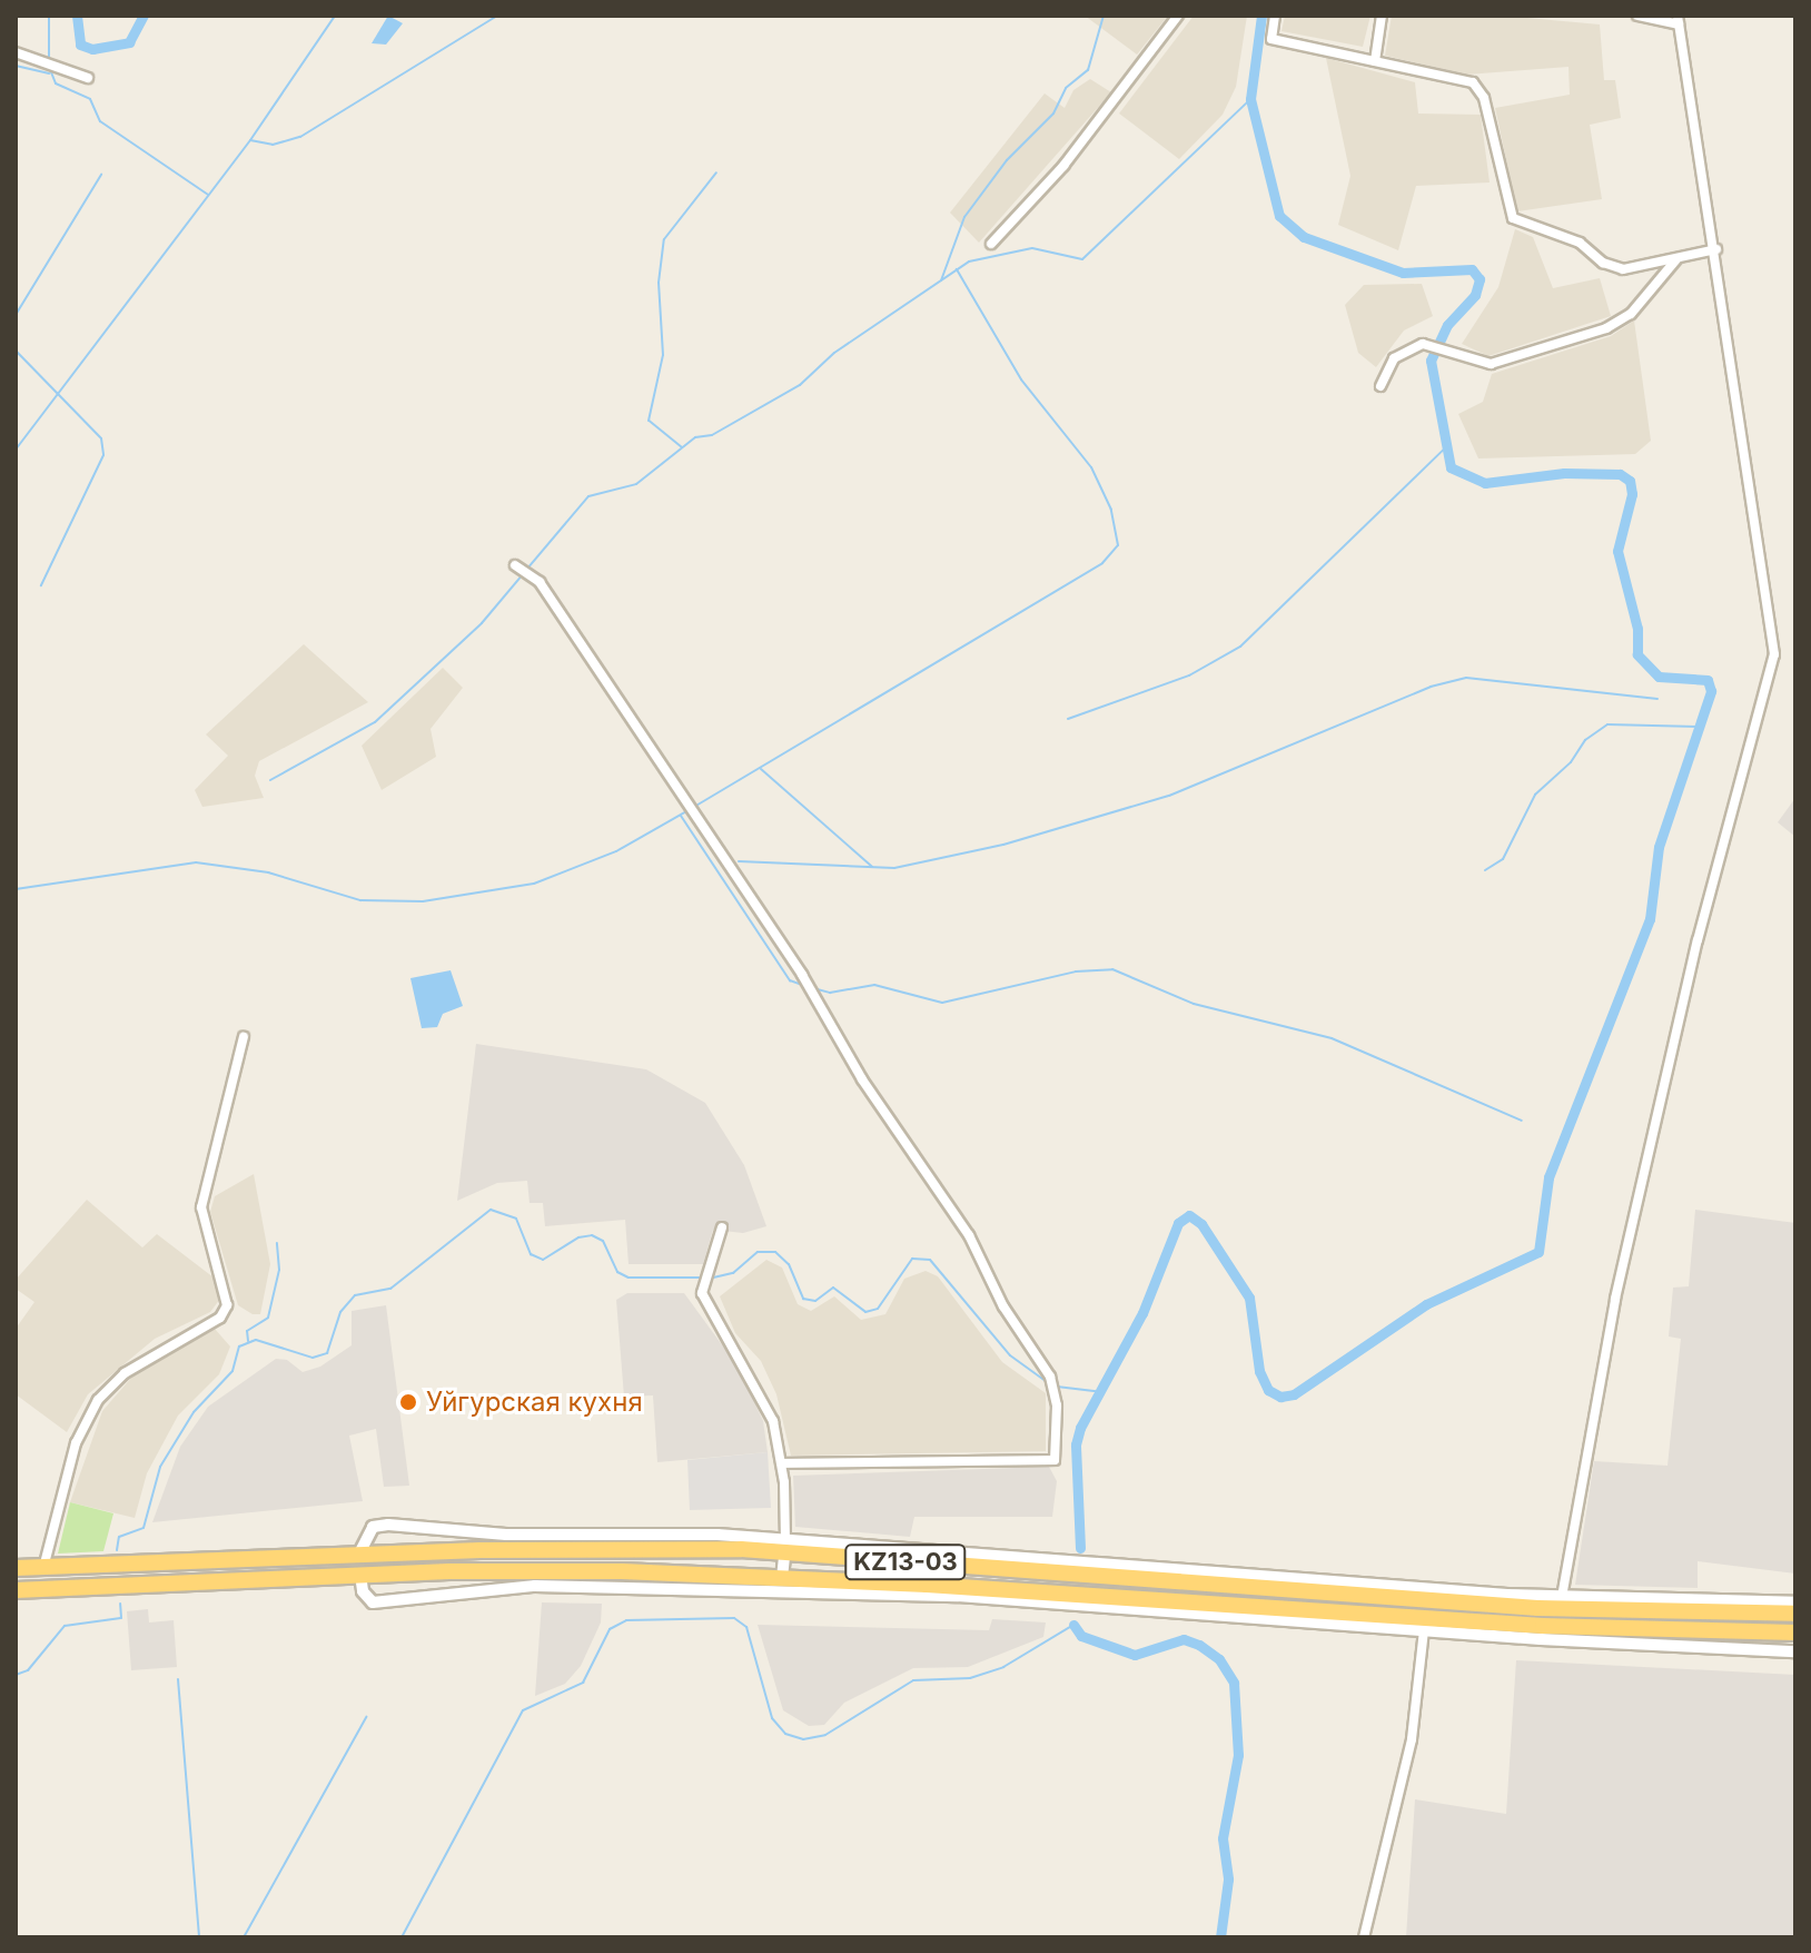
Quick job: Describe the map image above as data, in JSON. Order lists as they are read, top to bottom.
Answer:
{
  "streets": {
    "highway": ["KZ13-03"]
  },
  "places": ["Уйгурская кухня"]
}
